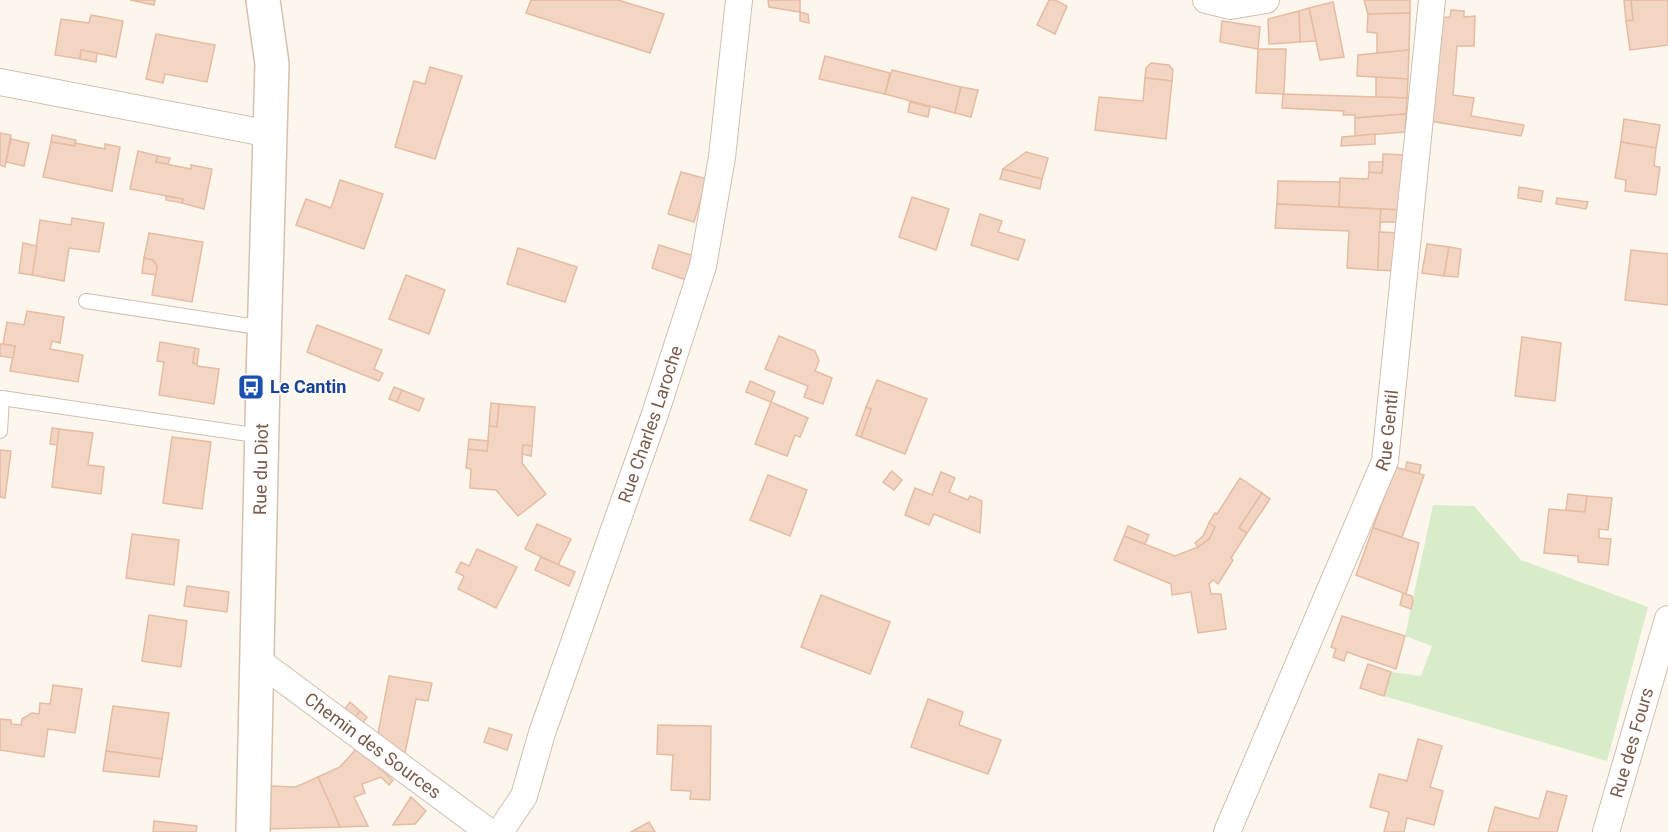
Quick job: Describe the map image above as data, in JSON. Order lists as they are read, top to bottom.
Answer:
{
  "streets": {
    "street": [
      "Rue Charles Laroche",
      "Rue Gentil",
      "Rue du Diot",
      "Rue des Fours",
      "Chemin des Sources"
    ]
  },
  "crossings": [
    ["Rue du Diot", "Chemin des Sources"]
  ],
  "places": {
    "bus stop": ["Le Cantin"]
  }
}
